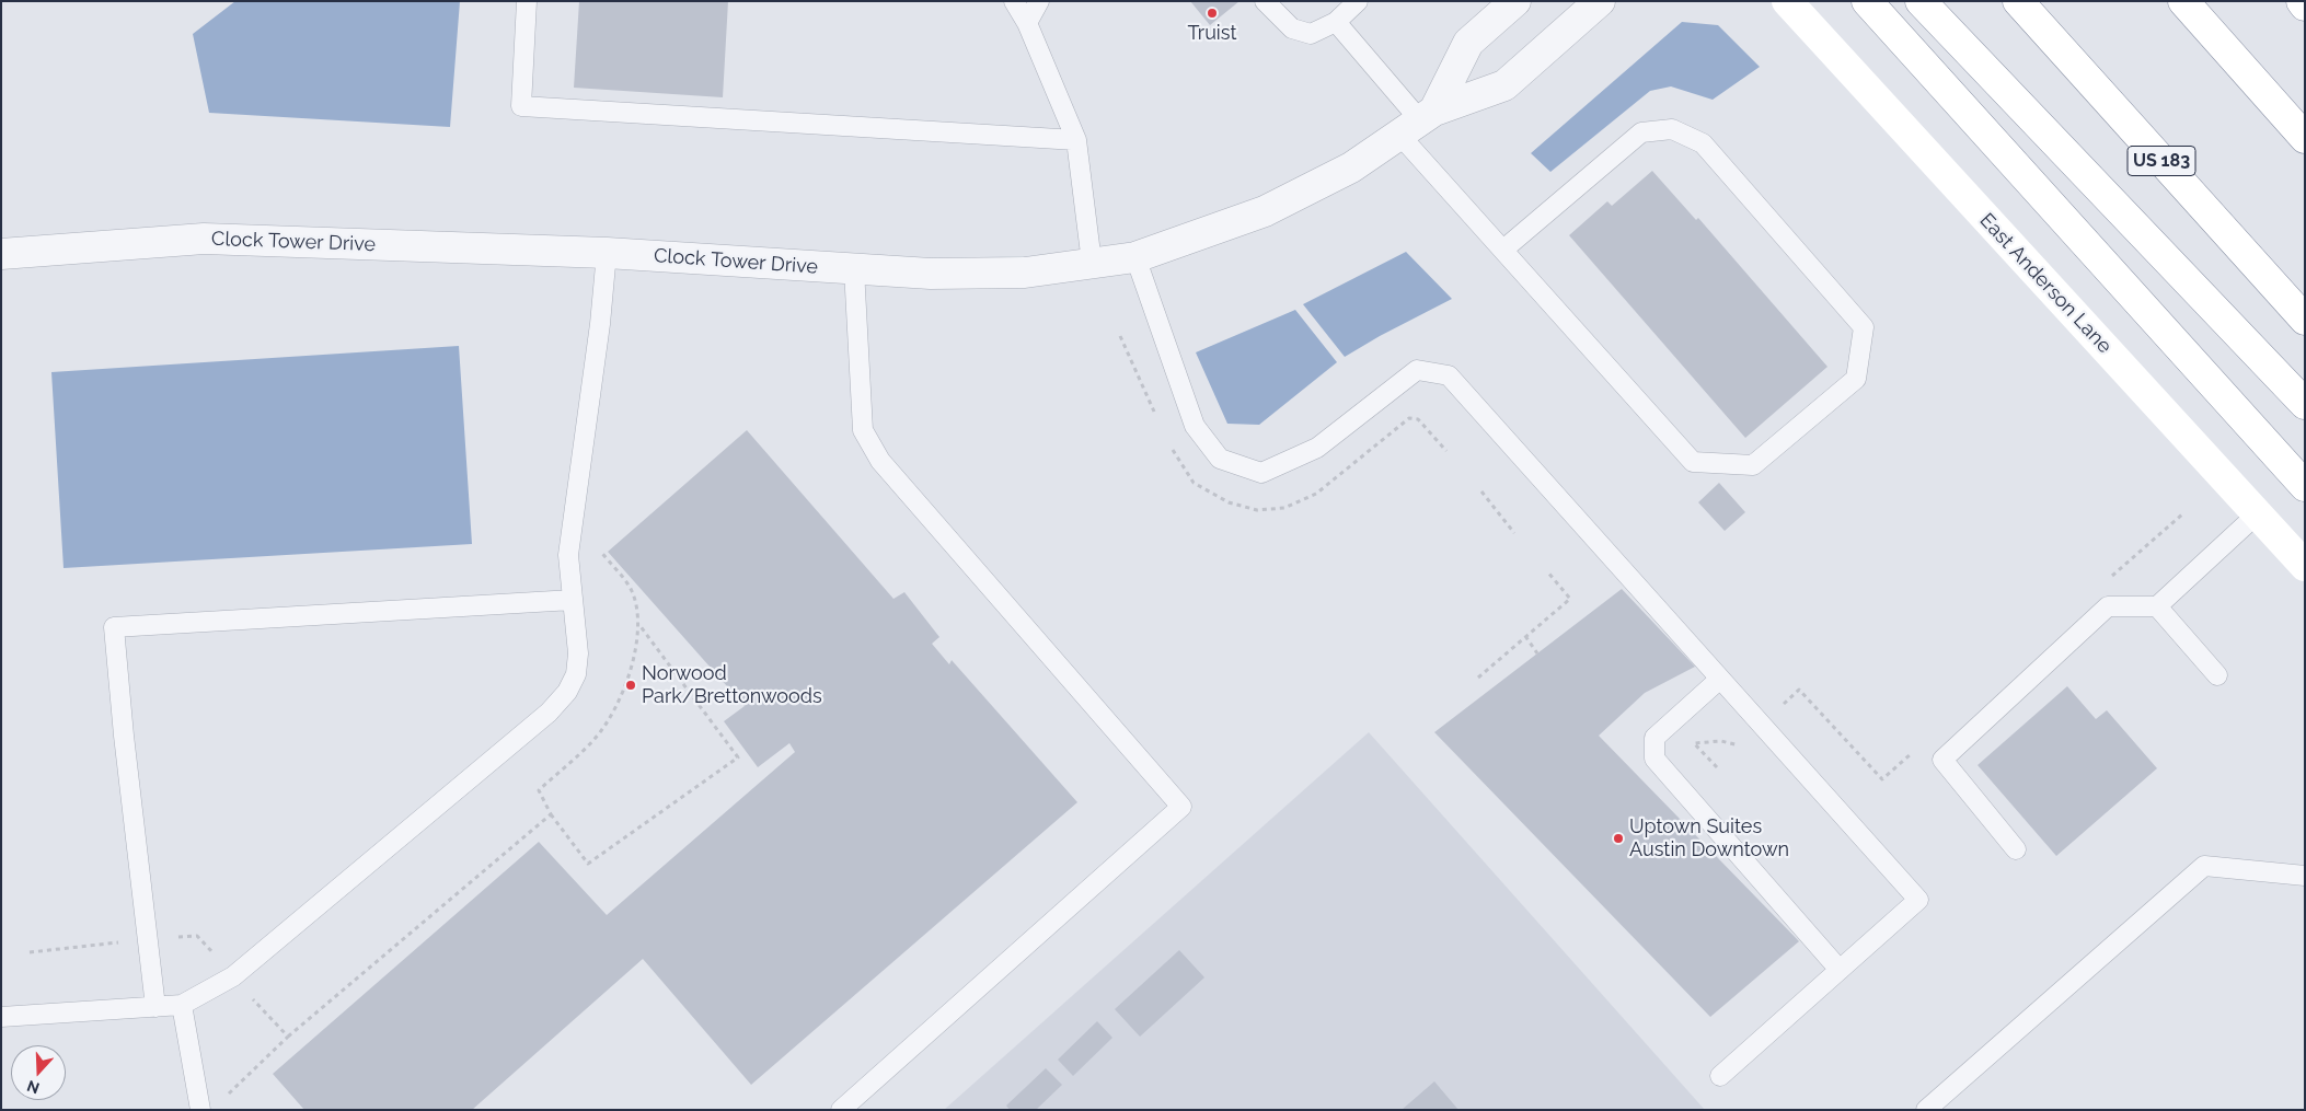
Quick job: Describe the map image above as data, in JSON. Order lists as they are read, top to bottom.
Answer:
{
  "streets": {
    "main road": ["US 183", "East Anderson Lane"],
    "street": ["Clock Tower Drive"]
  },
  "places": ["Truist", "Norwood Park/Brettonwoods", "Uptown Suites Austin Downtown"],
  "north": "bottom"
}
